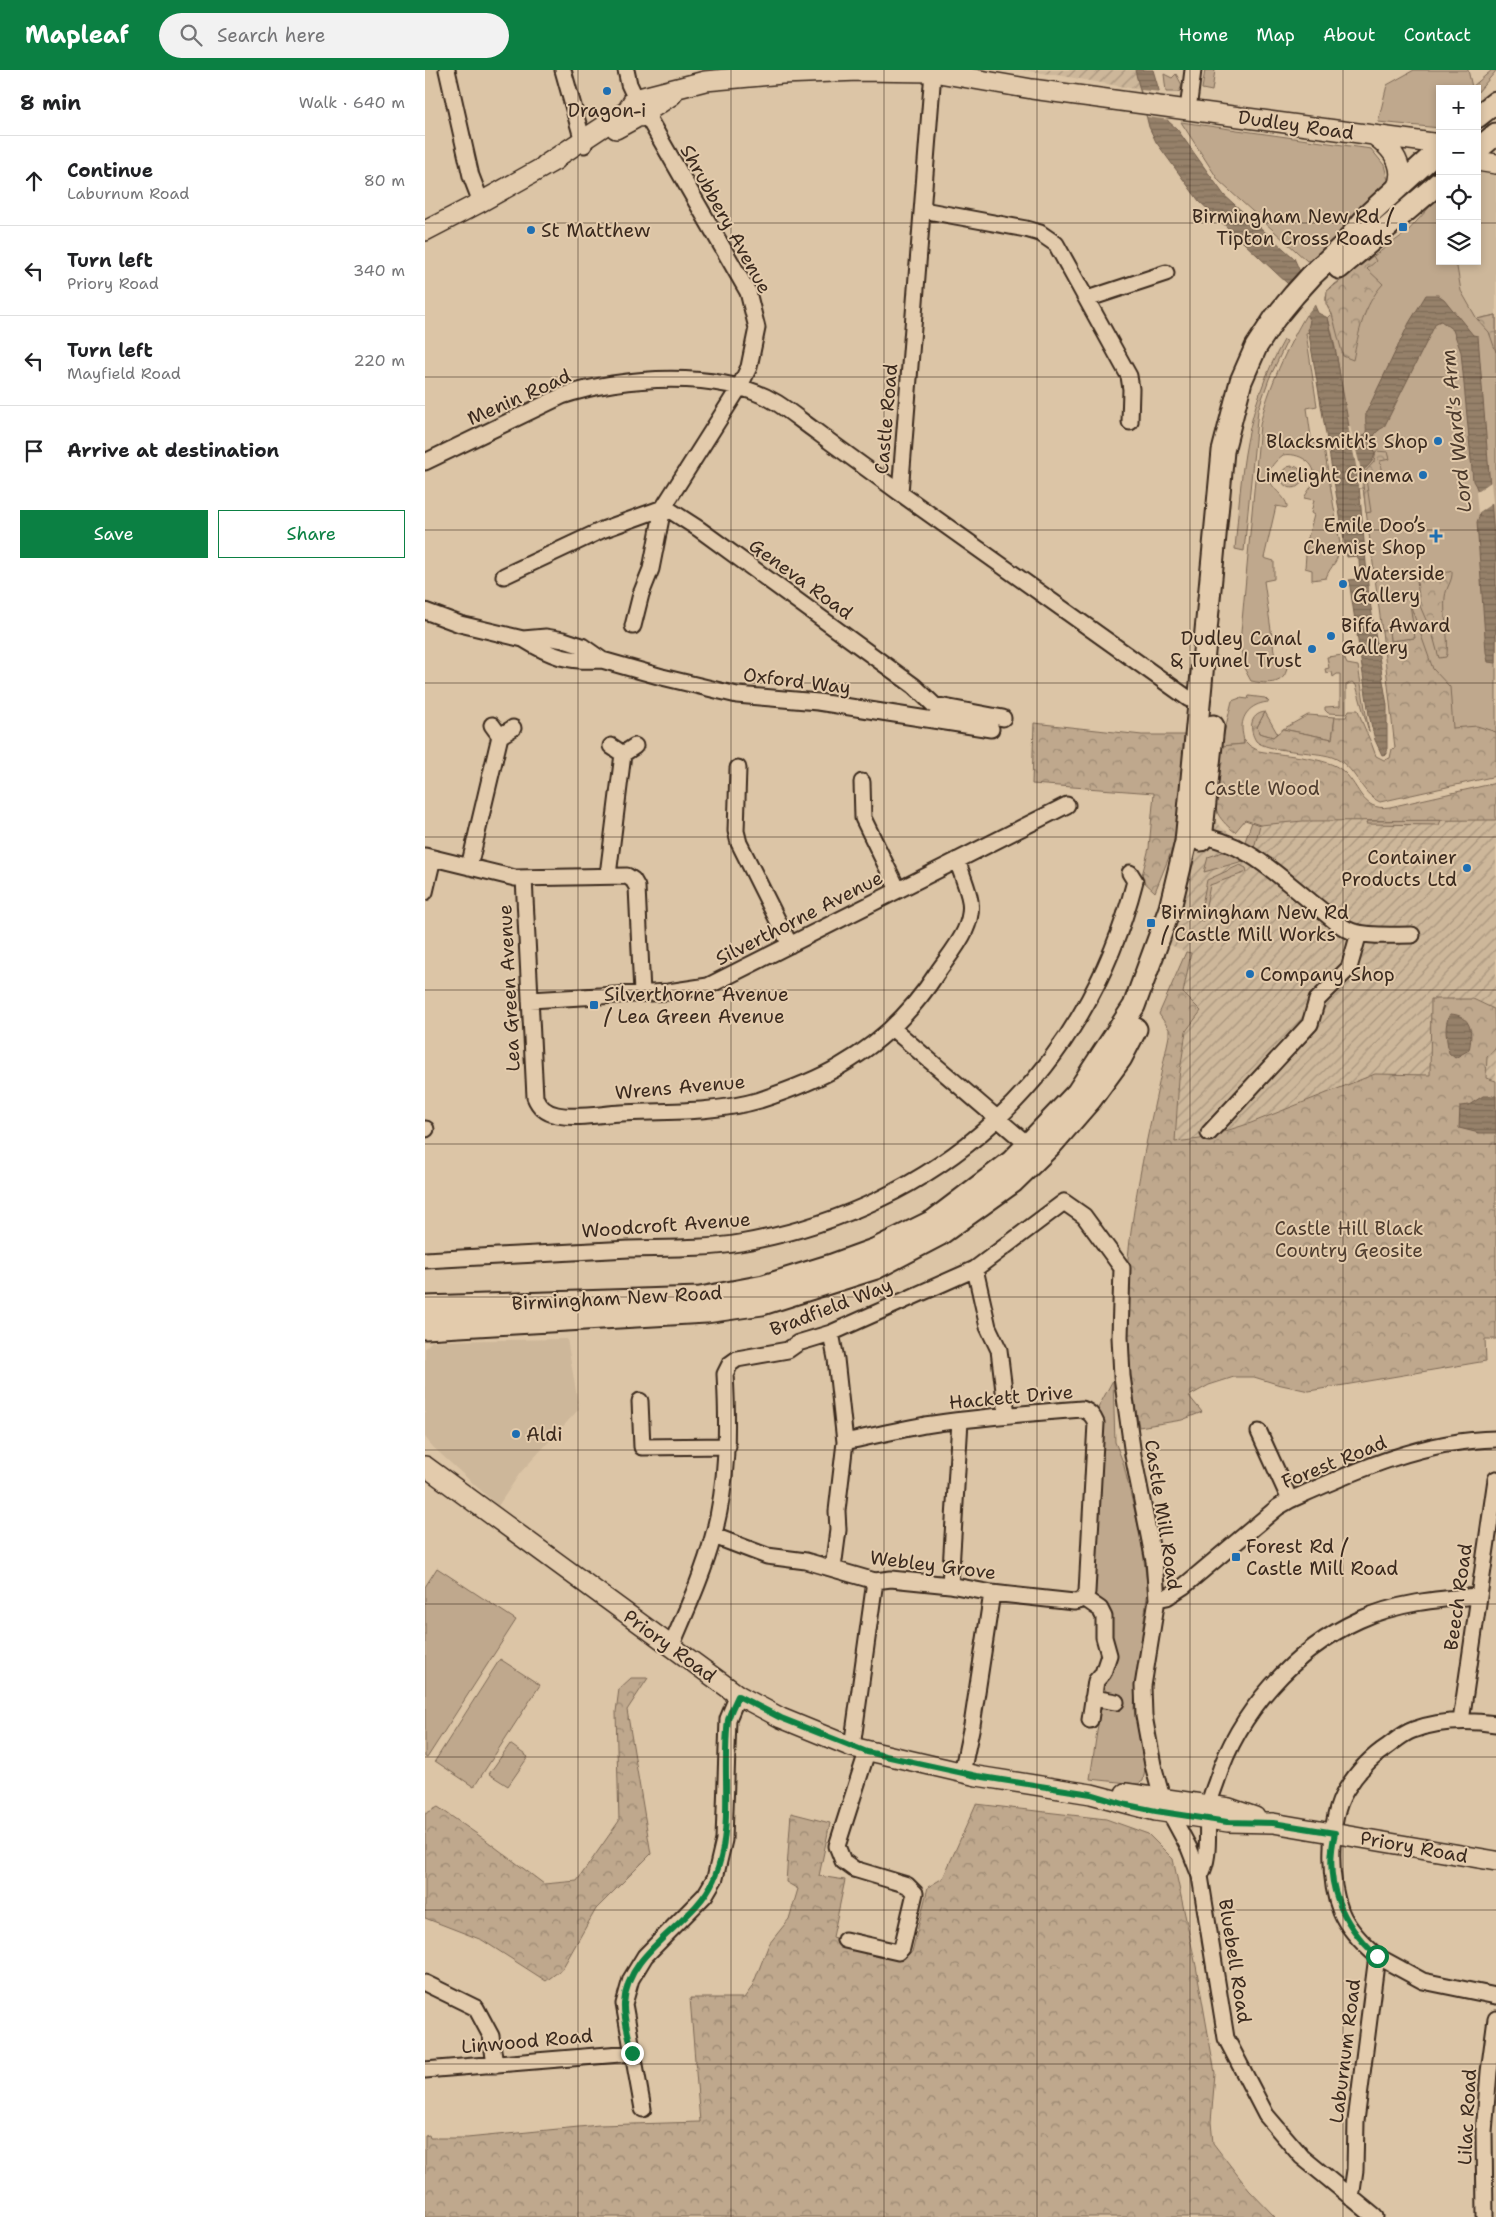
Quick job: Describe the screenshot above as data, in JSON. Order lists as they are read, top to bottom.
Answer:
{
  "streets": {
    "highway": ["Birmingham New Road"],
    "main road": ["Dudley Road", "Priory Road"],
    "street": [
      "Shrubbery Avenue",
      "Menin Road",
      "Castle Road",
      "Geneva Road",
      "Oxford Way",
      "Silverthorne Avenue",
      "Lea Green Avenue",
      "Wrens Avenue",
      "Woodcroft Avenue",
      "Bradfield Way",
      "Hackett Drive",
      "Forest Road",
      "Castle Mill Road",
      "Webley Grove",
      "Beech Road",
      "Bluebell Road",
      "Linwood Road",
      "Laburnum Road",
      "Lilac Road"
    ]
  },
  "crossings": [
    ["Dudley Road", "Castle Road"],
    ["Shrubbery Avenue", "Menin Road"],
    ["Shrubbery Avenue", "Geneva Road"],
    ["Menin Road", "Castle Road"],
    ["Castle Road", "Birmingham New Road"],
    ["Silverthorne Avenue", "Lea Green Avenue"],
    ["Silverthorne Avenue", "Wrens Avenue"],
    ["Lea Green Avenue", "Wrens Avenue"],
    ["Bradfield Way", "Castle Mill Road"],
    ["Bradfield Way", "Webley Grove"],
    ["Bradfield Way", "Priory Road"],
    ["Hackett Drive", "Webley Grove"],
    ["Forest Road", "Castle Mill Road"],
    ["Castle Mill Road", "Priory Road"],
    ["Castle Mill Road", "Bluebell Road"],
    ["Beech Road", "Bluebell Road"],
    ["Beech Road", "Laburnum Road"],
    ["Priory Road", "Bluebell Road"],
    ["Priory Road", "Laburnum Road"],
    ["Bluebell Road", "Laburnum Road"]
  ],
  "water": ["Lord Ward's Arm"],
  "parks": ["Castle Wood", "Castle Hill Black Country Geosite"],
  "places": {
    "other": [
      "Dragon-i",
      "St Matthew",
      "Blacksmith's Shop",
      "Limelight Cinema",
      "Waterside Gallery",
      "Biffa Award Gallery",
      "Dudley Canal & Tunnel Trust",
      "Container Products Ltd",
      "Company Shop",
      "Aldi"
    ],
    "transit": [
      "Birmingham New Rd / Tipton Cross Roads",
      "Birmingham New Rd / Castle Mill Works",
      "Silverthorne Avenue / Lea Green Avenue",
      "Forest Rd / Castle Mill Road"
    ],
    "health": ["Emile Doo’s Chemist Shop"]
  },
  "page": {
    "header": "Mapleaf",
    "search": "Search here",
    "nav": [
      "Home",
      "Map",
      "About",
      "Contact"
    ],
    "heading": ["8 min", "Walk · 640 m"],
    "map_buttons": ["+", "−"],
    "list": [
      ["Continue", "Laburnum Road", "80 m"],
      ["Turn left", "Priory Road", "340 m"],
      ["Turn left", "Mayfield Road", "220 m"],
      "Arrive at destination"
    ],
    "buttons": ["Save", "Share"]
  }
}
